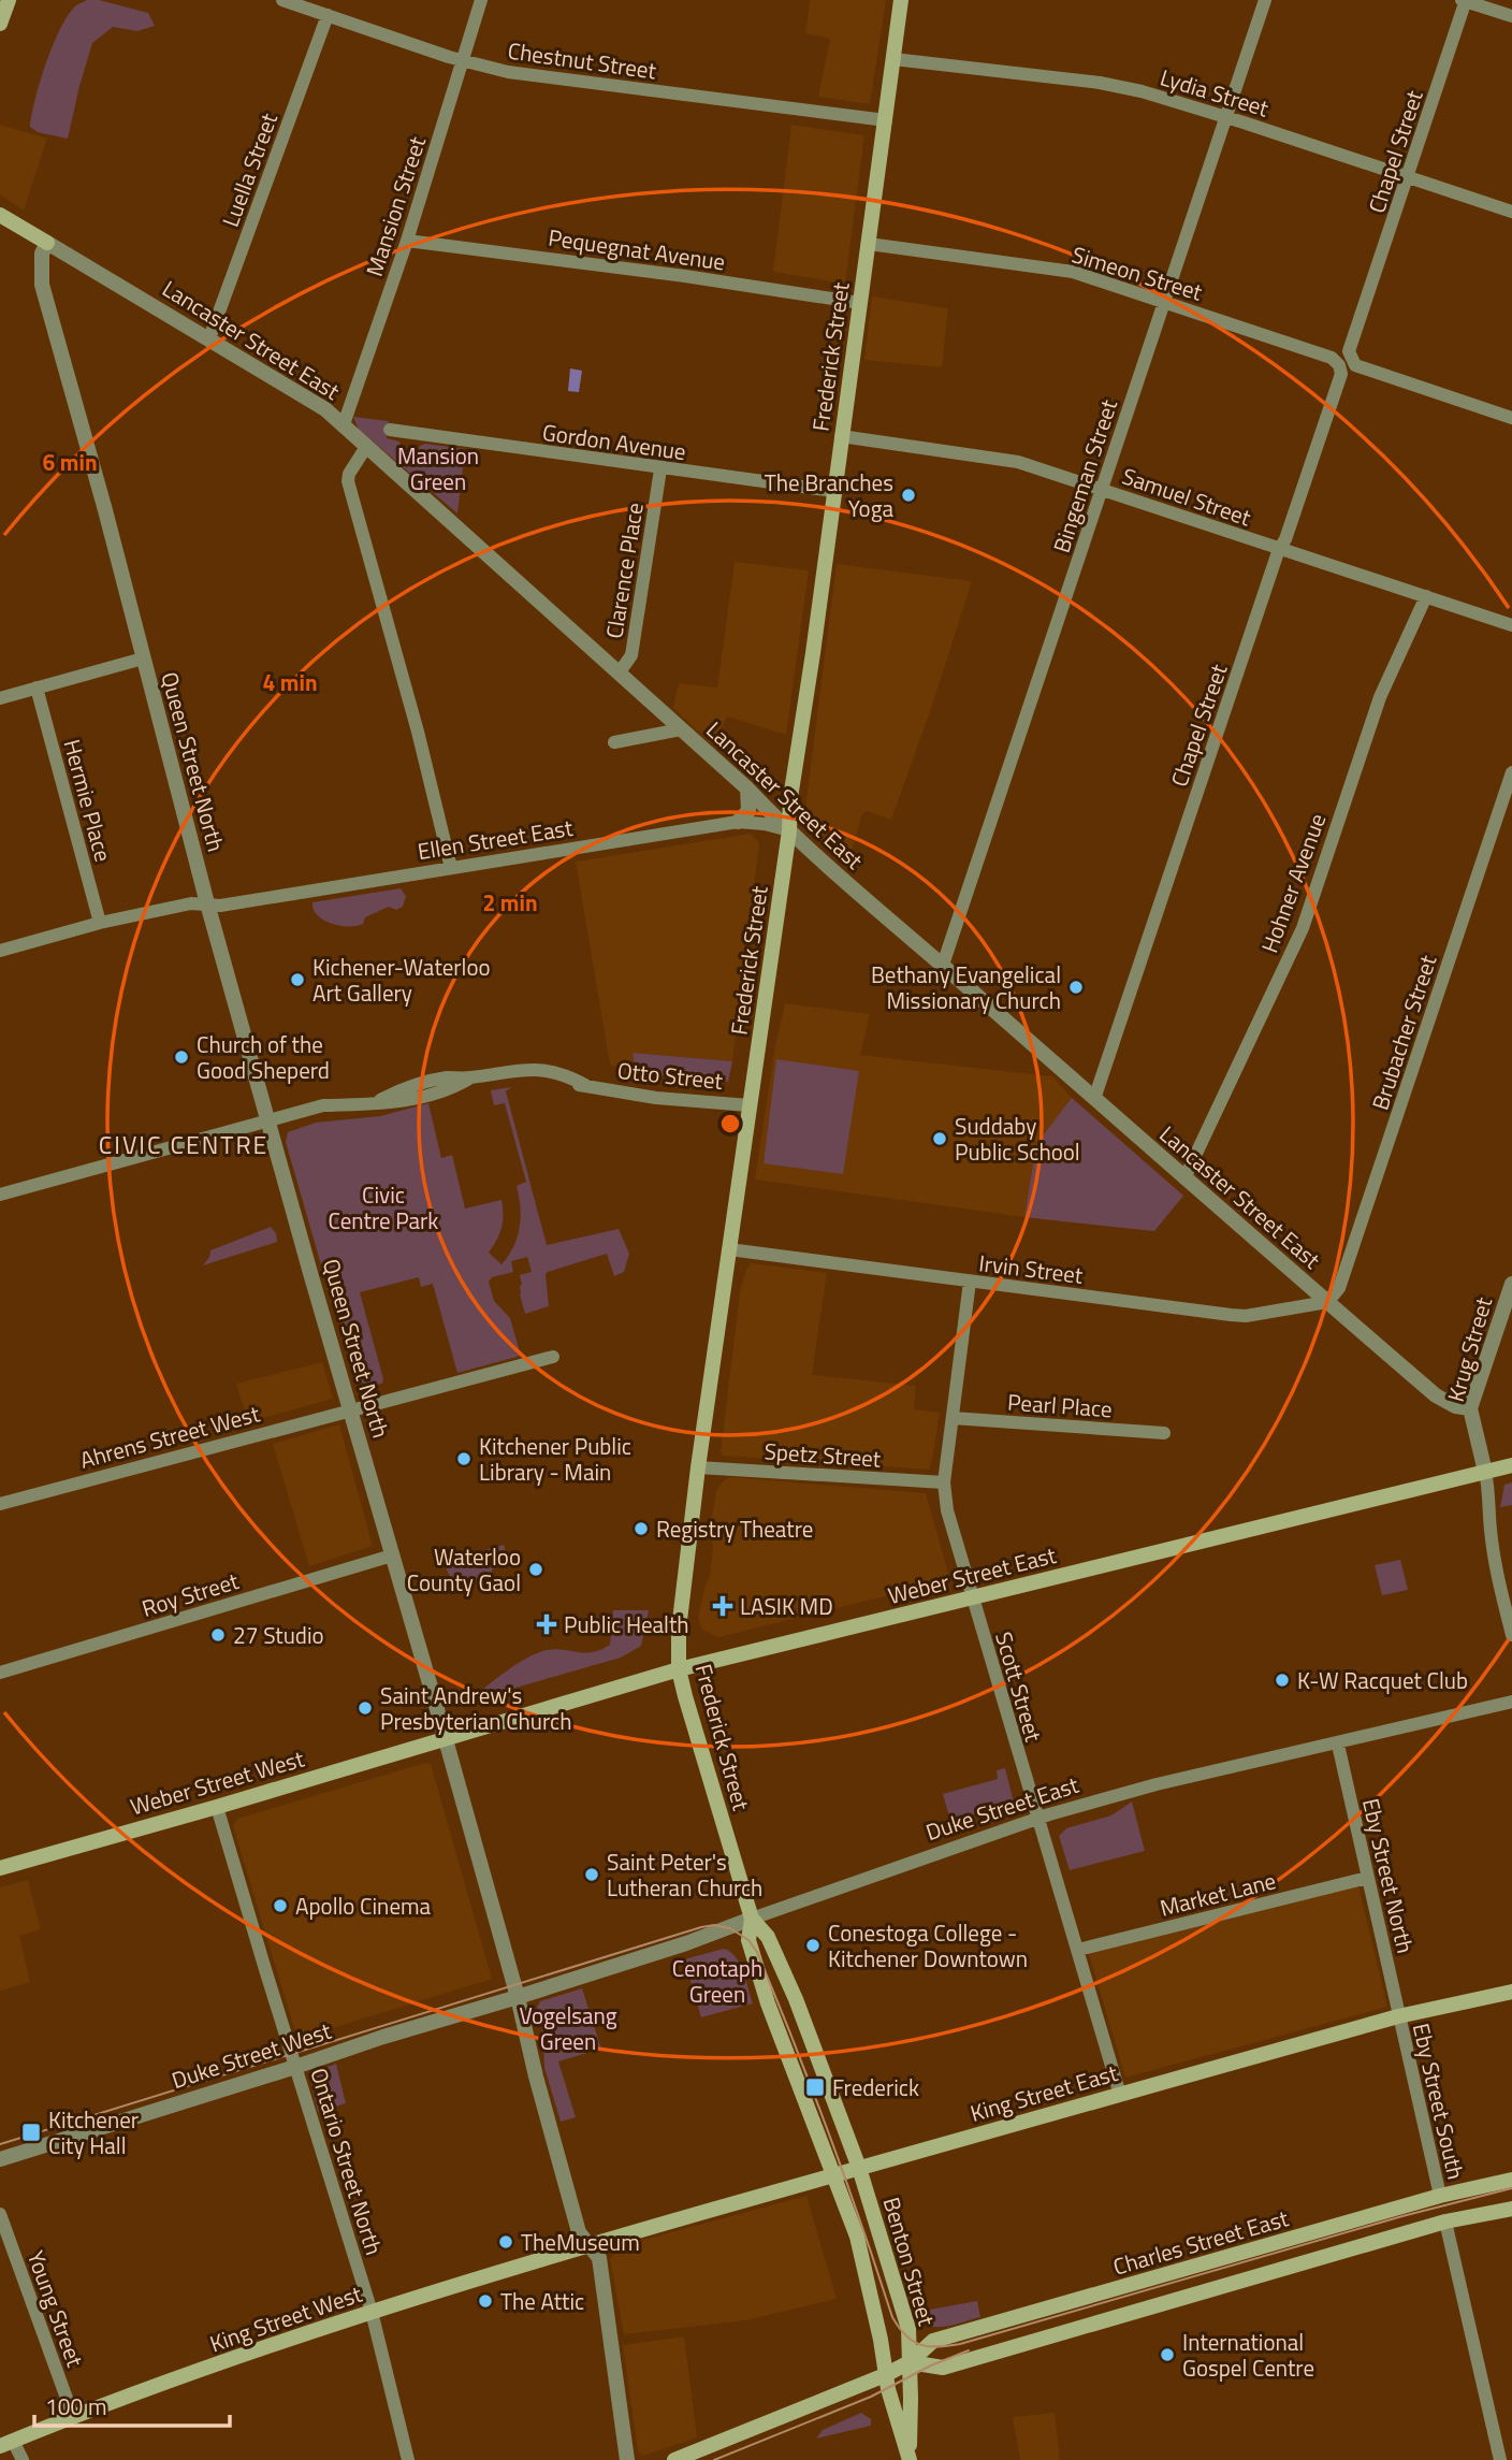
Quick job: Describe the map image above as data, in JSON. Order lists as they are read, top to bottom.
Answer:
{
  "streets": {
    "main road": [
      "Frederick Street",
      "Weber Street East",
      "Weber Street West",
      "King Street East",
      "Charles Street East",
      "Benton Street",
      "King Street West"
    ],
    "street": [
      "Chestnut Street",
      "Lydia Street",
      "Chapel Street",
      "Luella Street",
      "Mansion Street",
      "Pequegnat Avenue",
      "Simeon Street",
      "Lancaster Street East",
      "Gordon Avenue",
      "Bingeman Street",
      "Samuel Street",
      "Clarence Place",
      "Queen Street North",
      "Hermie Place",
      "Ellen Street East",
      "Hohner Avenue",
      "Brubacher Street",
      "Otto Street",
      "Irvin Street",
      "Krug Street",
      "Pearl Place",
      "Ahrens Street West",
      "Spetz Street",
      "Roy Street",
      "Scott Street",
      "Duke Street East",
      "Eby Street North",
      "Market Lane",
      "Duke Street West",
      "Eby Street South",
      "Ontario Street North",
      "Young Street"
    ]
  },
  "crossings": [
    ["Chestnut Street", "Luella Street"],
    ["Chestnut Street", "Mansion Street"],
    ["Chestnut Street", "Frederick Street"],
    ["Lydia Street", "Chapel Street"],
    ["Lydia Street", "Frederick Street"],
    ["Lydia Street", "Bingeman Street"],
    ["Chapel Street", "Simeon Street"],
    ["Chapel Street", "Lancaster Street East"],
    ["Chapel Street", "Samuel Street"],
    ["Luella Street", "Lancaster Street East"],
    ["Mansion Street", "Pequegnat Avenue"],
    ["Mansion Street", "Lancaster Street East"],
    ["Pequegnat Avenue", "Frederick Street"],
    ["Simeon Street", "Frederick Street"],
    ["Simeon Street", "Bingeman Street"],
    ["Lancaster Street East", "Frederick Street"],
    ["Lancaster Street East", "Bingeman Street"],
    ["Lancaster Street East", "Clarence Place"],
    ["Lancaster Street East", "Queen Street North"],
    ["Lancaster Street East", "Ellen Street East"],
    ["Lancaster Street East", "Hohner Avenue"],
    ["Lancaster Street East", "Brubacher Street"],
    ["Lancaster Street East", "Irvin Street"],
    ["Lancaster Street East", "Krug Street"],
    ["Frederick Street", "Gordon Avenue"],
    ["Frederick Street", "Samuel Street"],
    ["Frederick Street", "Ellen Street East"],
    ["Frederick Street", "Otto Street"],
    ["Frederick Street", "Irvin Street"],
    ["Frederick Street", "Spetz Street"],
    ["Frederick Street", "Weber Street East"],
    ["Frederick Street", "Duke Street East"],
    ["Frederick Street", "King Street East"],
    ["Frederick Street", "Benton Street"],
    ["Gordon Avenue", "Clarence Place"],
    ["Bingeman Street", "Samuel Street"],
    ["Samuel Street", "Hohner Avenue"],
    ["Queen Street North", "Ellen Street East"],
    ["Queen Street North", "Otto Street"],
    ["Queen Street North", "Ahrens Street West"],
    ["Queen Street North", "Weber Street East"],
    ["Queen Street North", "Roy Street"],
    ["Queen Street North", "Weber Street West"],
    ["Queen Street North", "Duke Street East"],
    ["Queen Street North", "Duke Street West"],
    ["Queen Street North", "King Street East"],
    ["Queen Street North", "King Street West"],
    ["Hermie Place", "Ellen Street East"],
    ["Brubacher Street", "Irvin Street"],
    ["Irvin Street", "Scott Street"],
    ["Krug Street", "Weber Street East"],
    ["Pearl Place", "Scott Street"],
    ["Spetz Street", "Scott Street"],
    ["Weber Street East", "Scott Street"],
    ["Weber Street East", "Weber Street West"],
    ["Scott Street", "Duke Street East"],
    ["Scott Street", "Market Lane"],
    ["Scott Street", "King Street East"],
    ["Weber Street West", "Ontario Street North"],
    ["Duke Street East", "Eby Street North"],
    ["Duke Street East", "Duke Street West"],
    ["Eby Street North", "Market Lane"],
    ["Eby Street North", "King Street East"],
    ["Eby Street North", "Eby Street South"],
    ["Duke Street West", "Ontario Street North"],
    ["King Street East", "Eby Street South"],
    ["King Street East", "Benton Street"],
    ["King Street East", "King Street West"],
    ["Eby Street South", "Charles Street East"],
    ["Ontario Street North", "King Street West"],
    ["Charles Street East", "Benton Street"],
    ["Young Street", "King Street West"]
  ],
  "districts": ["CIVIC CENTRE"],
  "parks": [
    "Mansion Green",
    "Civic Centre Park",
    "Cenotaph Green",
    "Vogelsang Green"
  ],
  "places": {
    "other": [
      "The Branches Yoga",
      "Kichener-Waterloo Art Gallery",
      "Bethany Evangelical Missionary Church",
      "Church of the Good Sheperd",
      "Suddaby Public School",
      "Kitchener Public Library - Main",
      "Registry Theatre",
      "Waterloo County Gaol",
      "27 Studio",
      "K-W Racquet Club",
      "Saint Andrew's Presbyterian Church",
      "Saint Peter's Lutheran Church",
      "Apollo Cinema",
      "Conestoga College - Kitchener Downtown",
      "TheMuseum",
      "The Attic",
      "International Gospel Centre"
    ],
    "health": ["LASIK MD", "Public Health"],
    "transit": ["Frederick", "Kitchener City Hall"]
  },
  "scale_bar": "100 m",
  "rings": ["6 min", "4 min", "2 min"]
}
